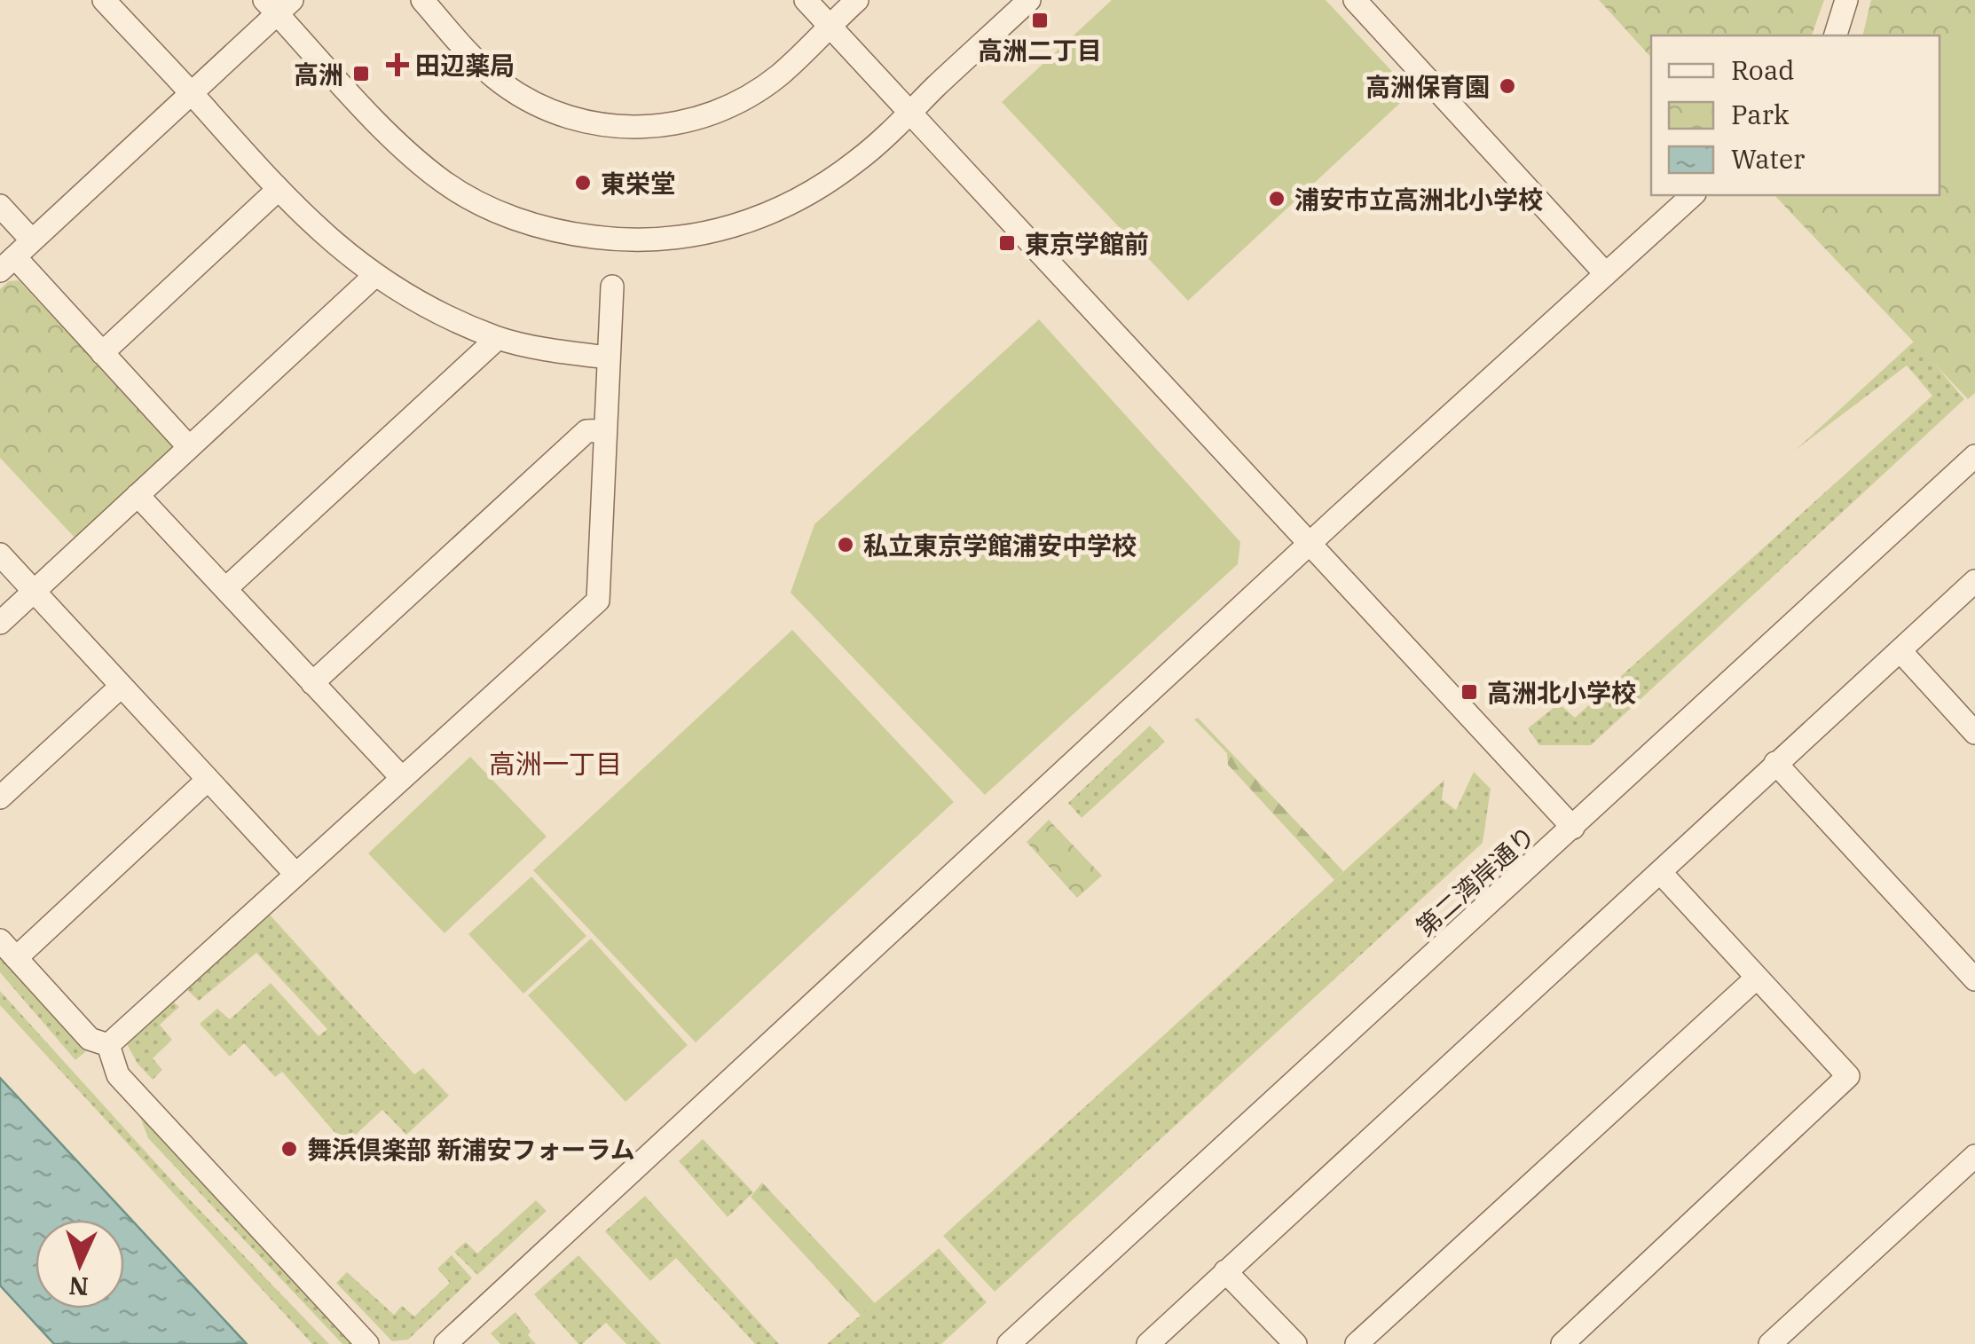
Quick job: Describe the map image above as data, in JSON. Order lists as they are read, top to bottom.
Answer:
{
  "streets": {
    "street": ["第二湾岸通り"]
  },
  "districts": ["高洲一丁目"],
  "places": {
    "transit": [
      "高洲二丁目",
      "高洲",
      "東京学館前",
      "高洲北小学校"
    ],
    "health": ["田辺薬局"],
    "other": [
      "高洲保育園",
      "東栄堂",
      "浦安市立高洲北小学校",
      "私立東京学館浦安中学校",
      "舞浜倶楽部 新浦安フォーラム"
    ]
  },
  "legend": ["Road", "Park", "Water"],
  "north": "bottom"
}
